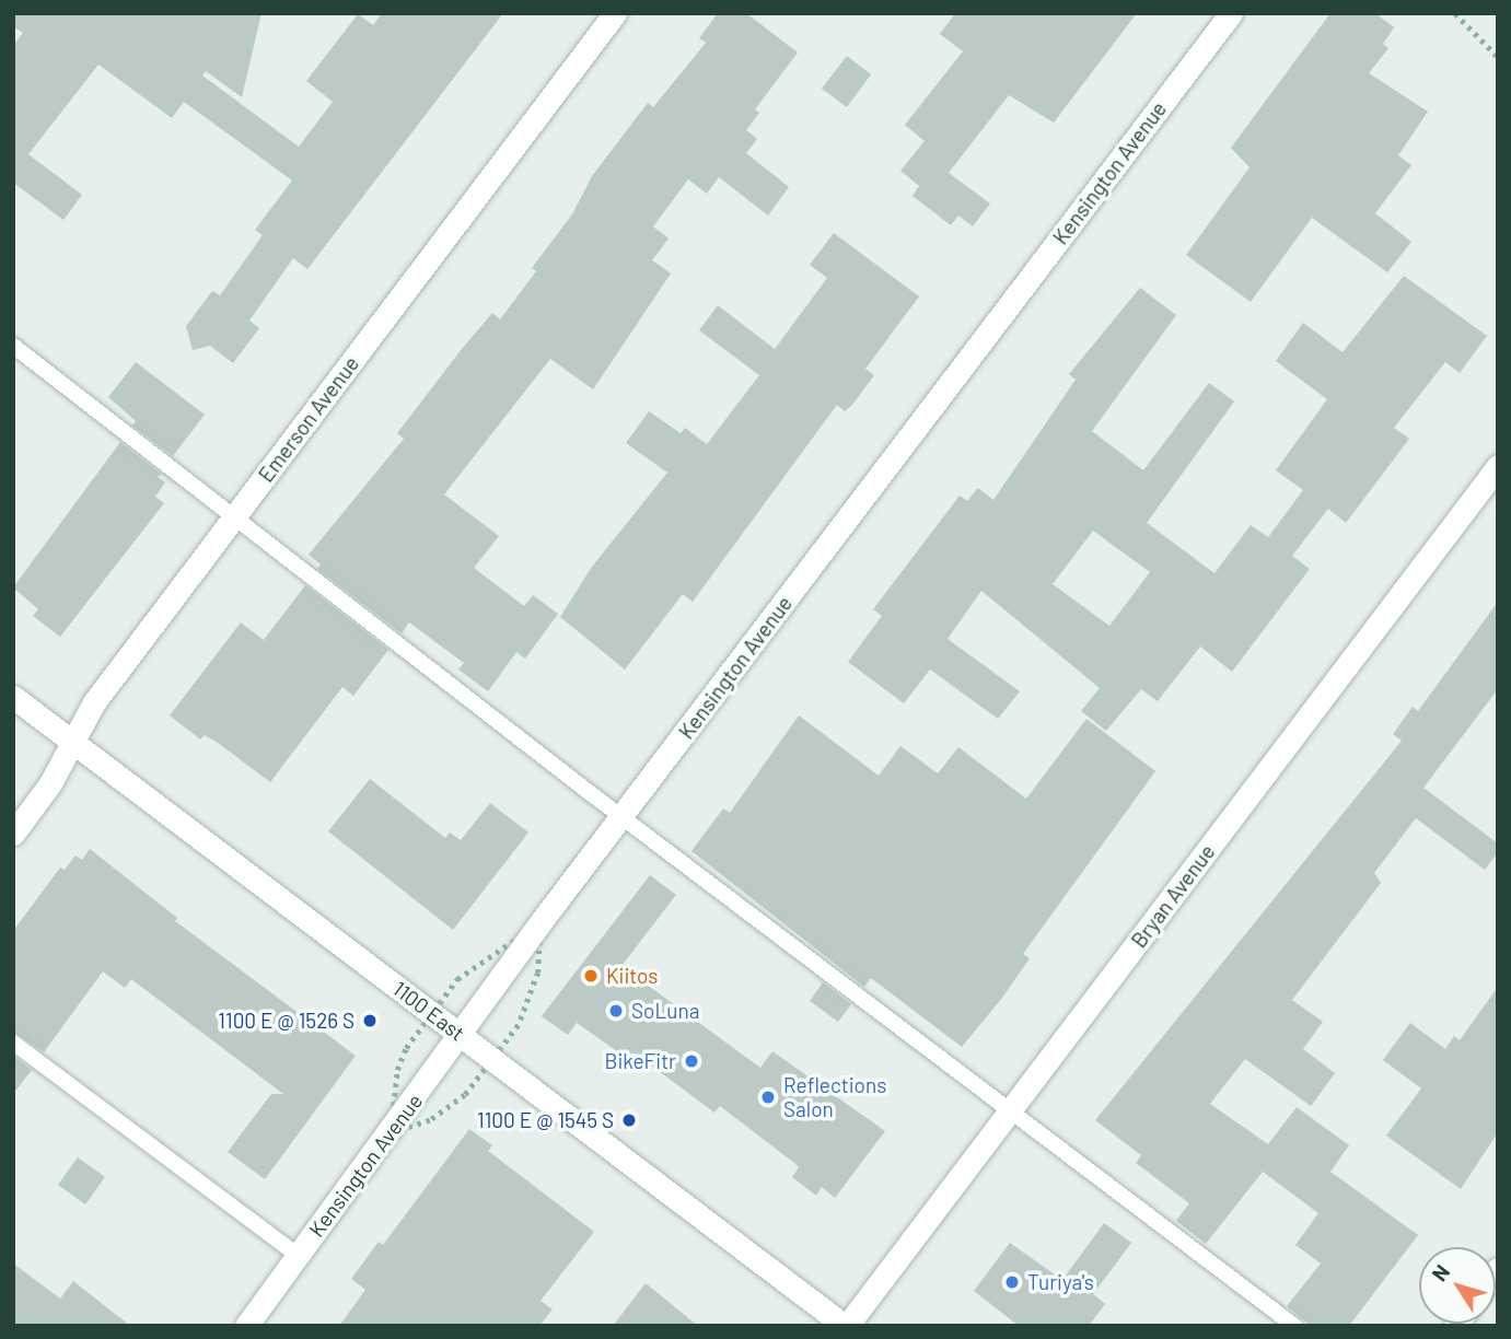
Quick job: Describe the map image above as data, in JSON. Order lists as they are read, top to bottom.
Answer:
{
  "streets": {
    "street": [
      "Kensington Avenue",
      "Emerson Avenue",
      "Bryan Avenue",
      "1100 East"
    ]
  },
  "crossings": [
    ["Kensington Avenue", "1100 East"],
    ["Emerson Avenue", "1100 East"],
    ["Bryan Avenue", "1100 East"]
  ],
  "places": [
    "Kiitos",
    "SoLuna",
    "1100 E @ 1526 S",
    "BikeFitr",
    "Reflections Salon",
    "1100 E @ 1545 S",
    "Turiya's"
  ],
  "north": "top left"
}
